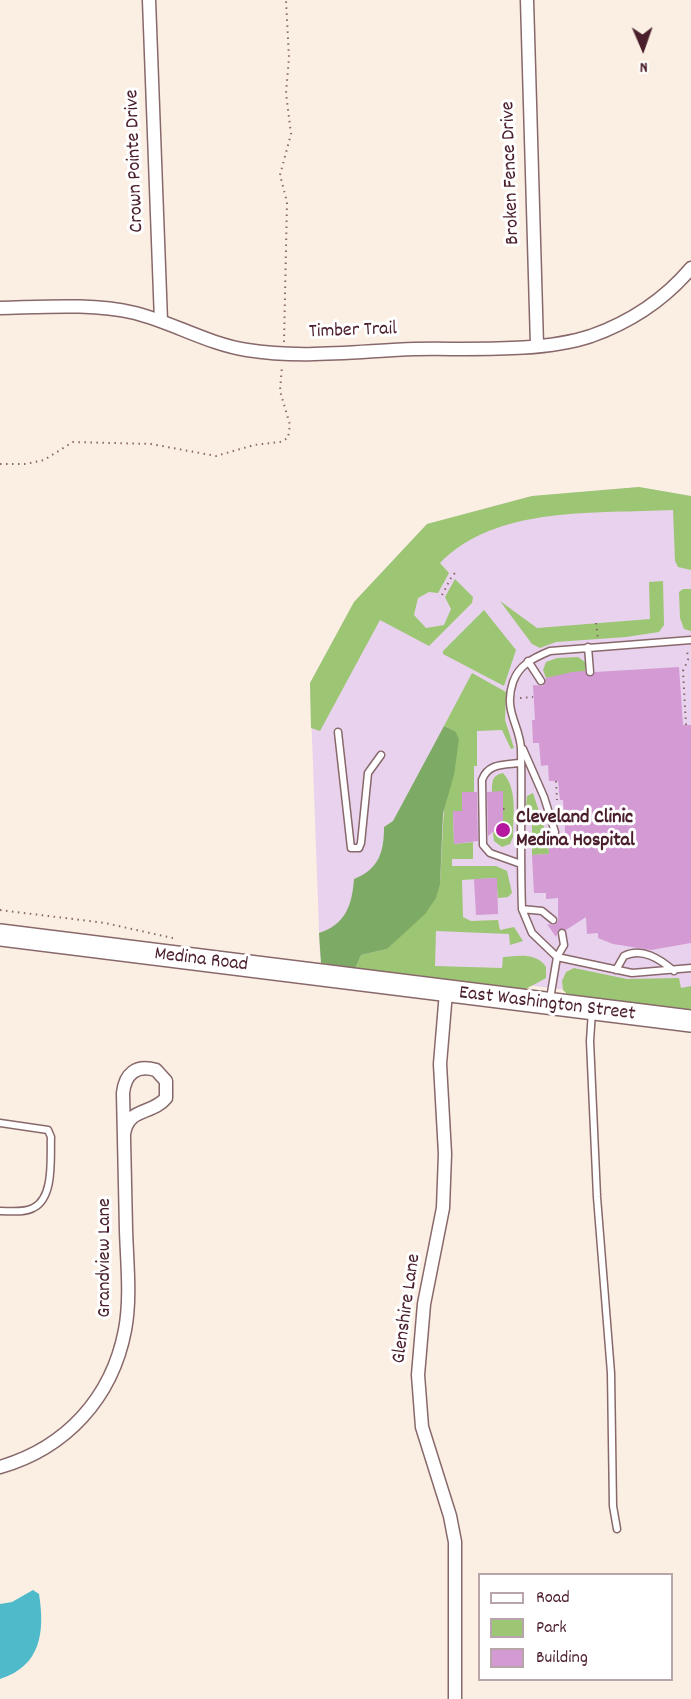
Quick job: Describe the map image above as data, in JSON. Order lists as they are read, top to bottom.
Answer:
{
  "streets": {
    "highway": ["Medina Road", "East Washington Street"],
    "street": [
      "Crown Pointe Drive",
      "Broken Fence Drive",
      "Timber Trail",
      "Grandview Lane",
      "Glenshire Lane"
    ]
  },
  "crossings": [
    ["Crown Pointe Drive", "Timber Trail"],
    ["Broken Fence Drive", "Timber Trail"],
    ["Medina Road", "East Washington Street"],
    ["East Washington Street", "Glenshire Lane"]
  ],
  "places": ["Cleveland Clinic Medina Hospital"],
  "legend": ["Road", "Park", "Building"],
  "north": "bottom"
}
